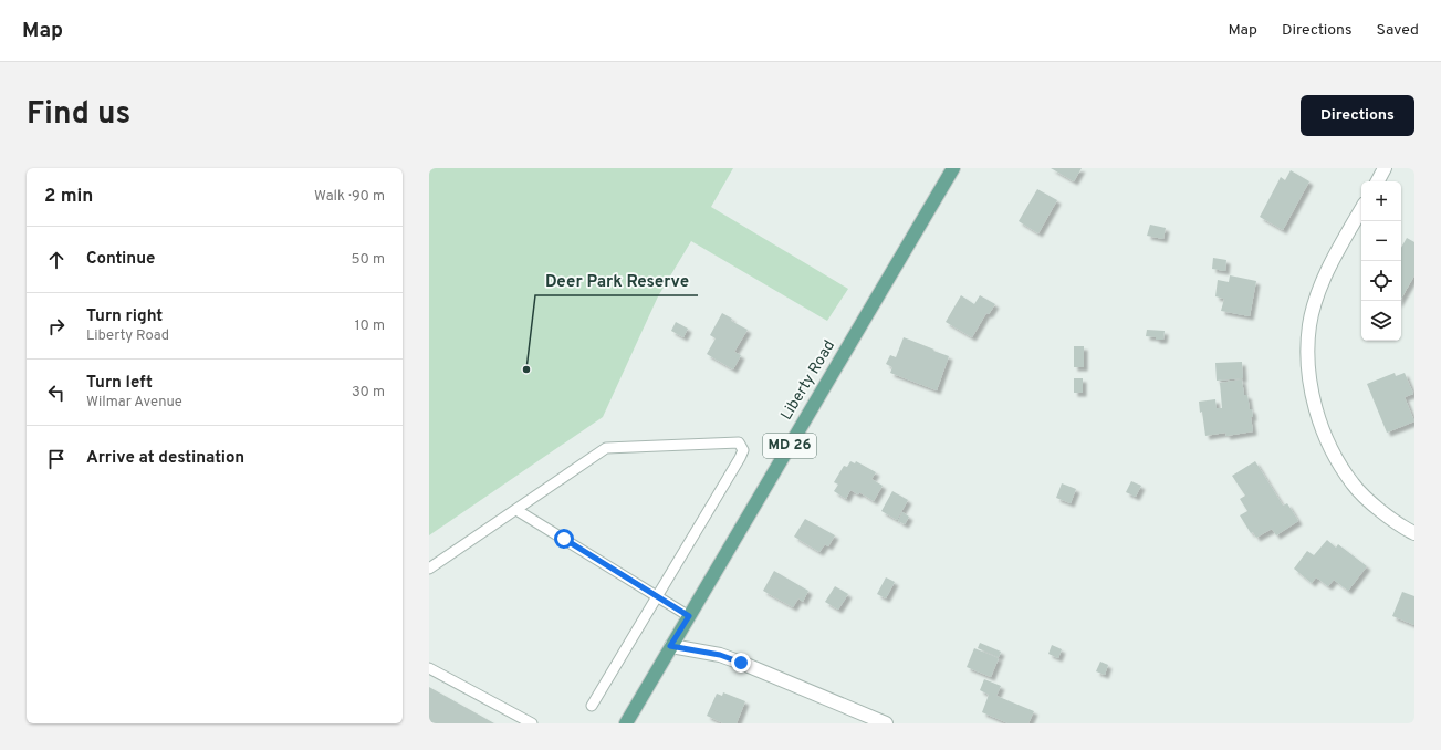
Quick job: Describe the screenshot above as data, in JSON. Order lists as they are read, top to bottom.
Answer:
{
  "streets": {
    "main road": ["Liberty Road", "MD 26"]
  },
  "places": ["Deer Park Reserve"],
  "page": {
    "header": "Map",
    "nav": ["Map", "Directions", "Saved"],
    "title": "Find us",
    "buttons": "Directions",
    "heading": ["2 min", "Walk · 90 m"],
    "map_buttons": ["+", "−"],
    "list": [
      ["Continue", "50 m"],
      ["Turn right", "Liberty Road", "10 m"],
      ["Turn left", "Wilmar Avenue", "30 m"],
      "Arrive at destination"
    ]
  }
}
